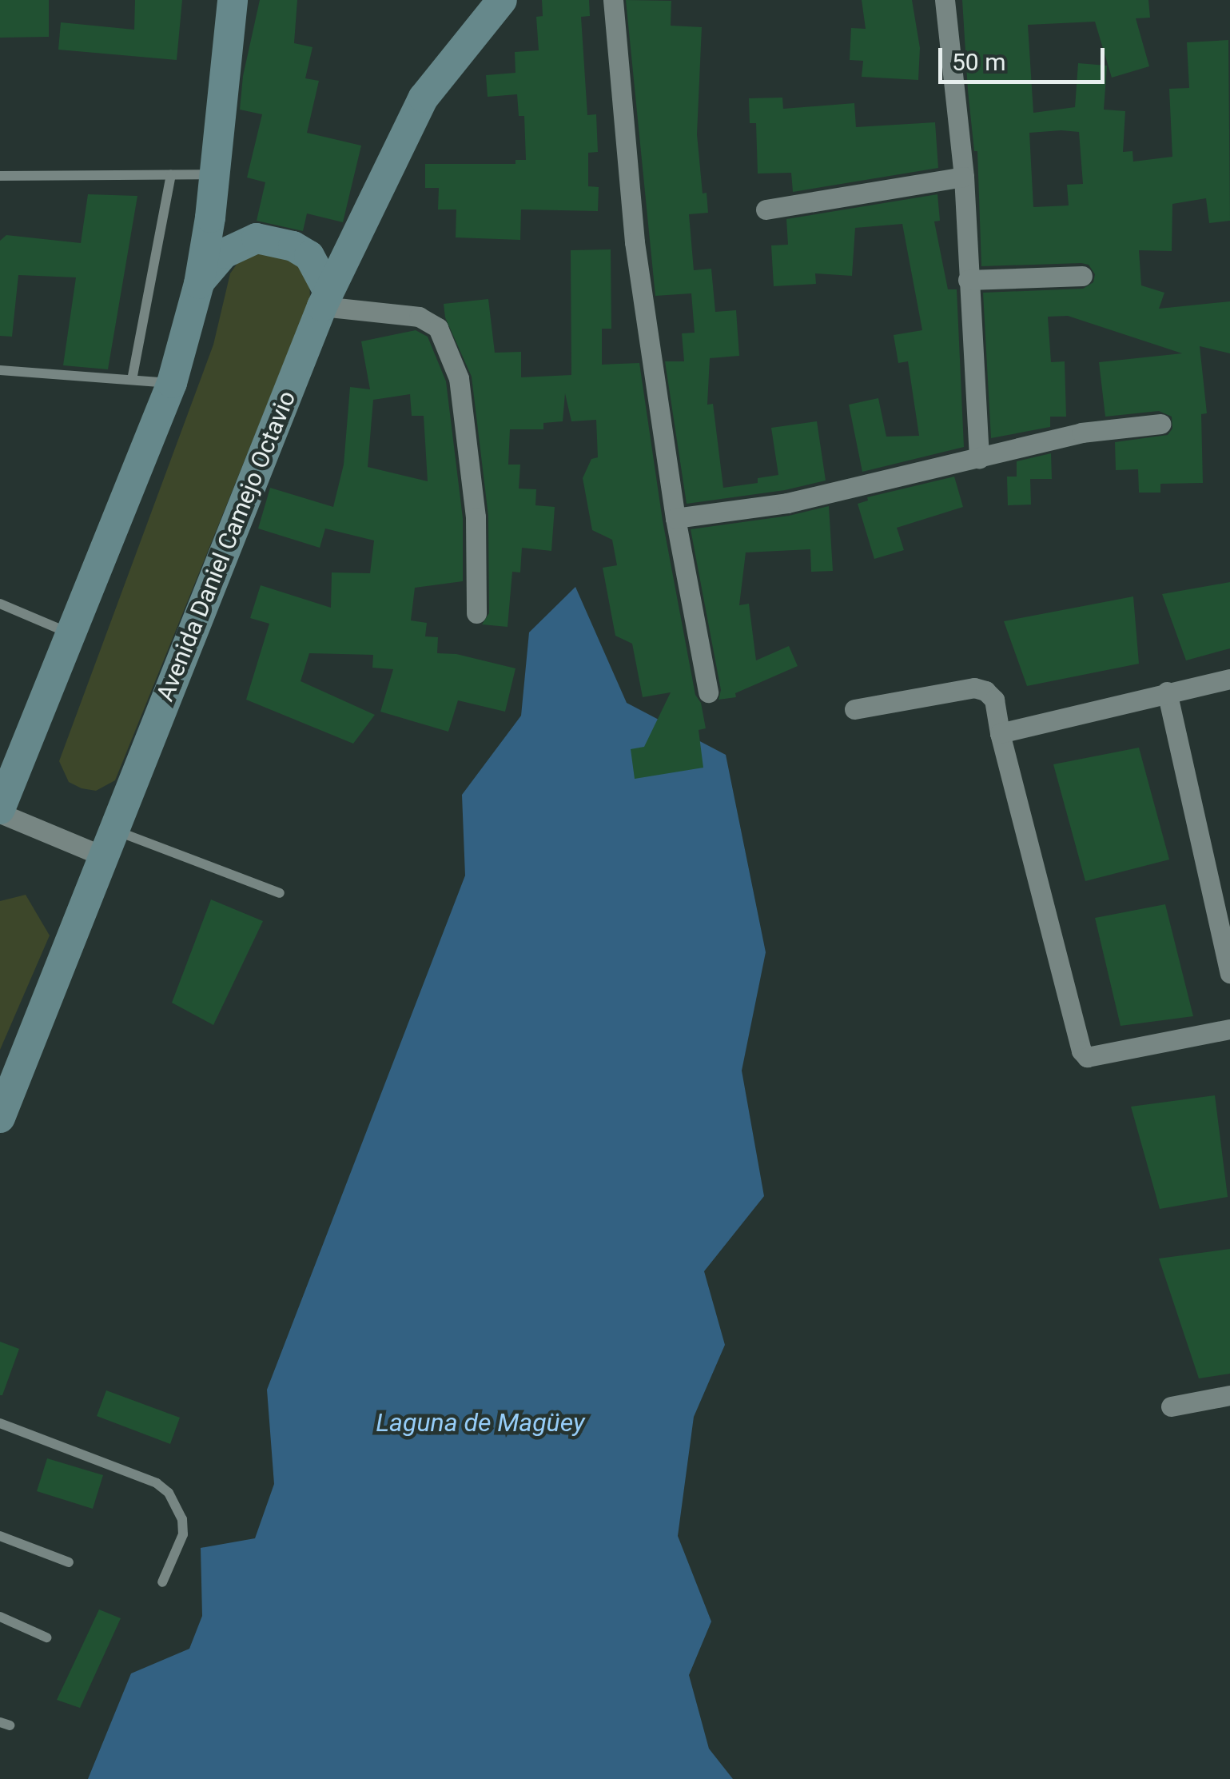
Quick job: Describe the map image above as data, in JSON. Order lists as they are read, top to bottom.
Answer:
{
  "streets": {
    "main road": ["Avenida Daniel Camejo Octavio"]
  },
  "water": ["Laguna de Magüey"],
  "scale_bar": "50 m"
}
